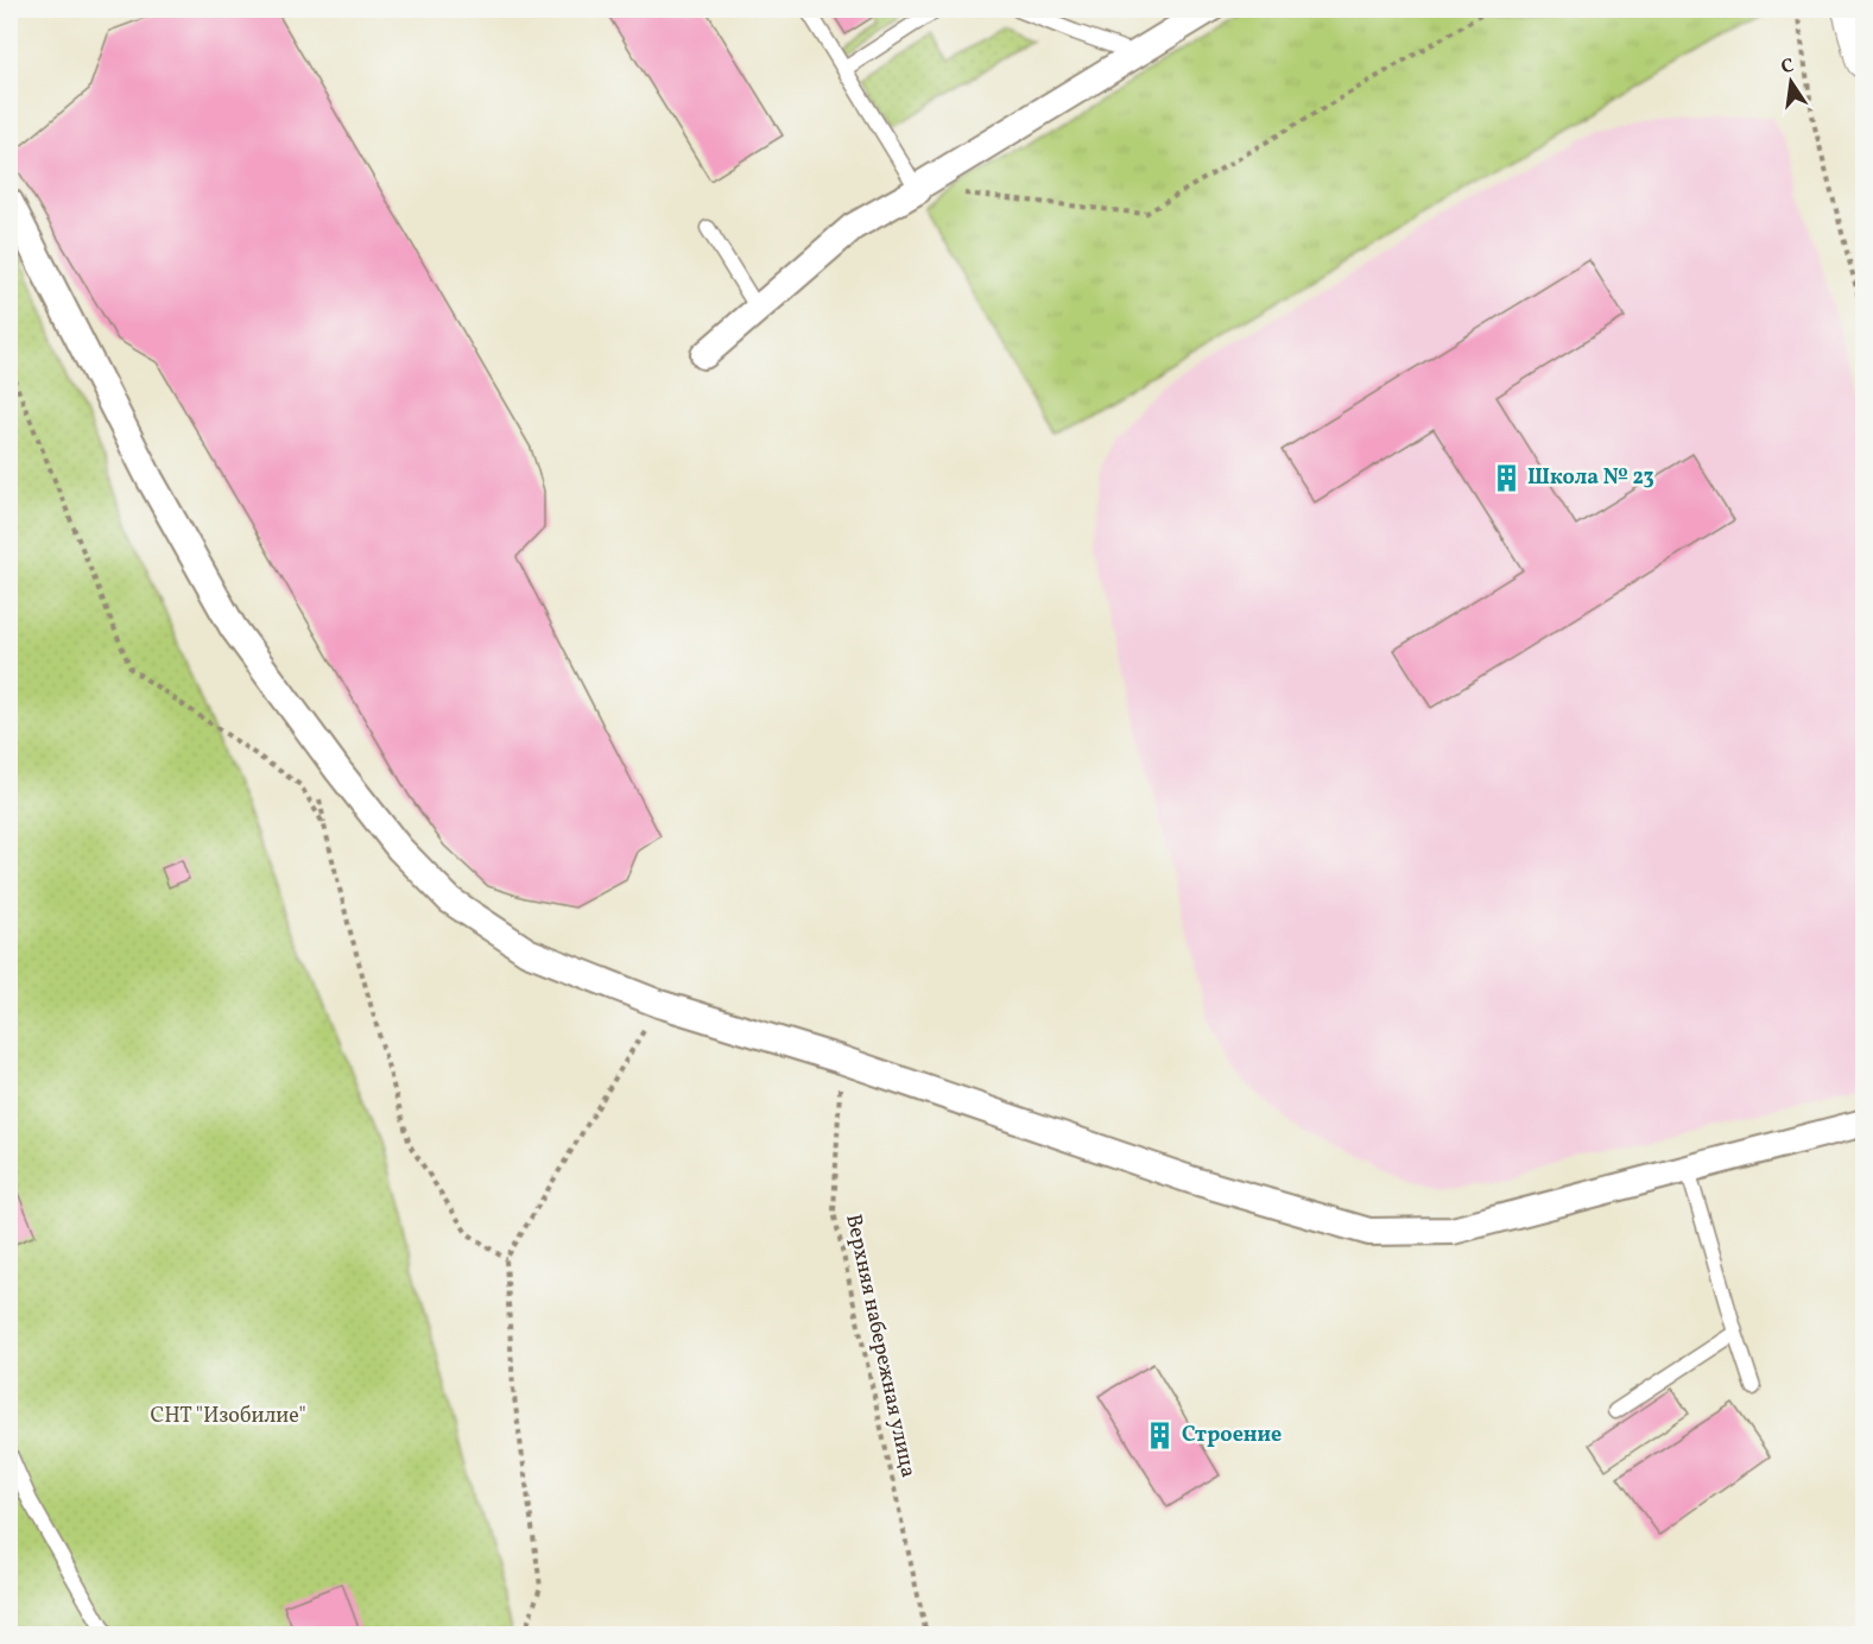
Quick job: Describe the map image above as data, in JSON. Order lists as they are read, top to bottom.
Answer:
{
  "streets": {
    "path": ["Верхняя набережная улица"]
  },
  "parks": ["СНТ \"Изобилие\""],
  "places": {
    "building": ["Школа № 23", "Строение"]
  },
  "north": "top"
}
